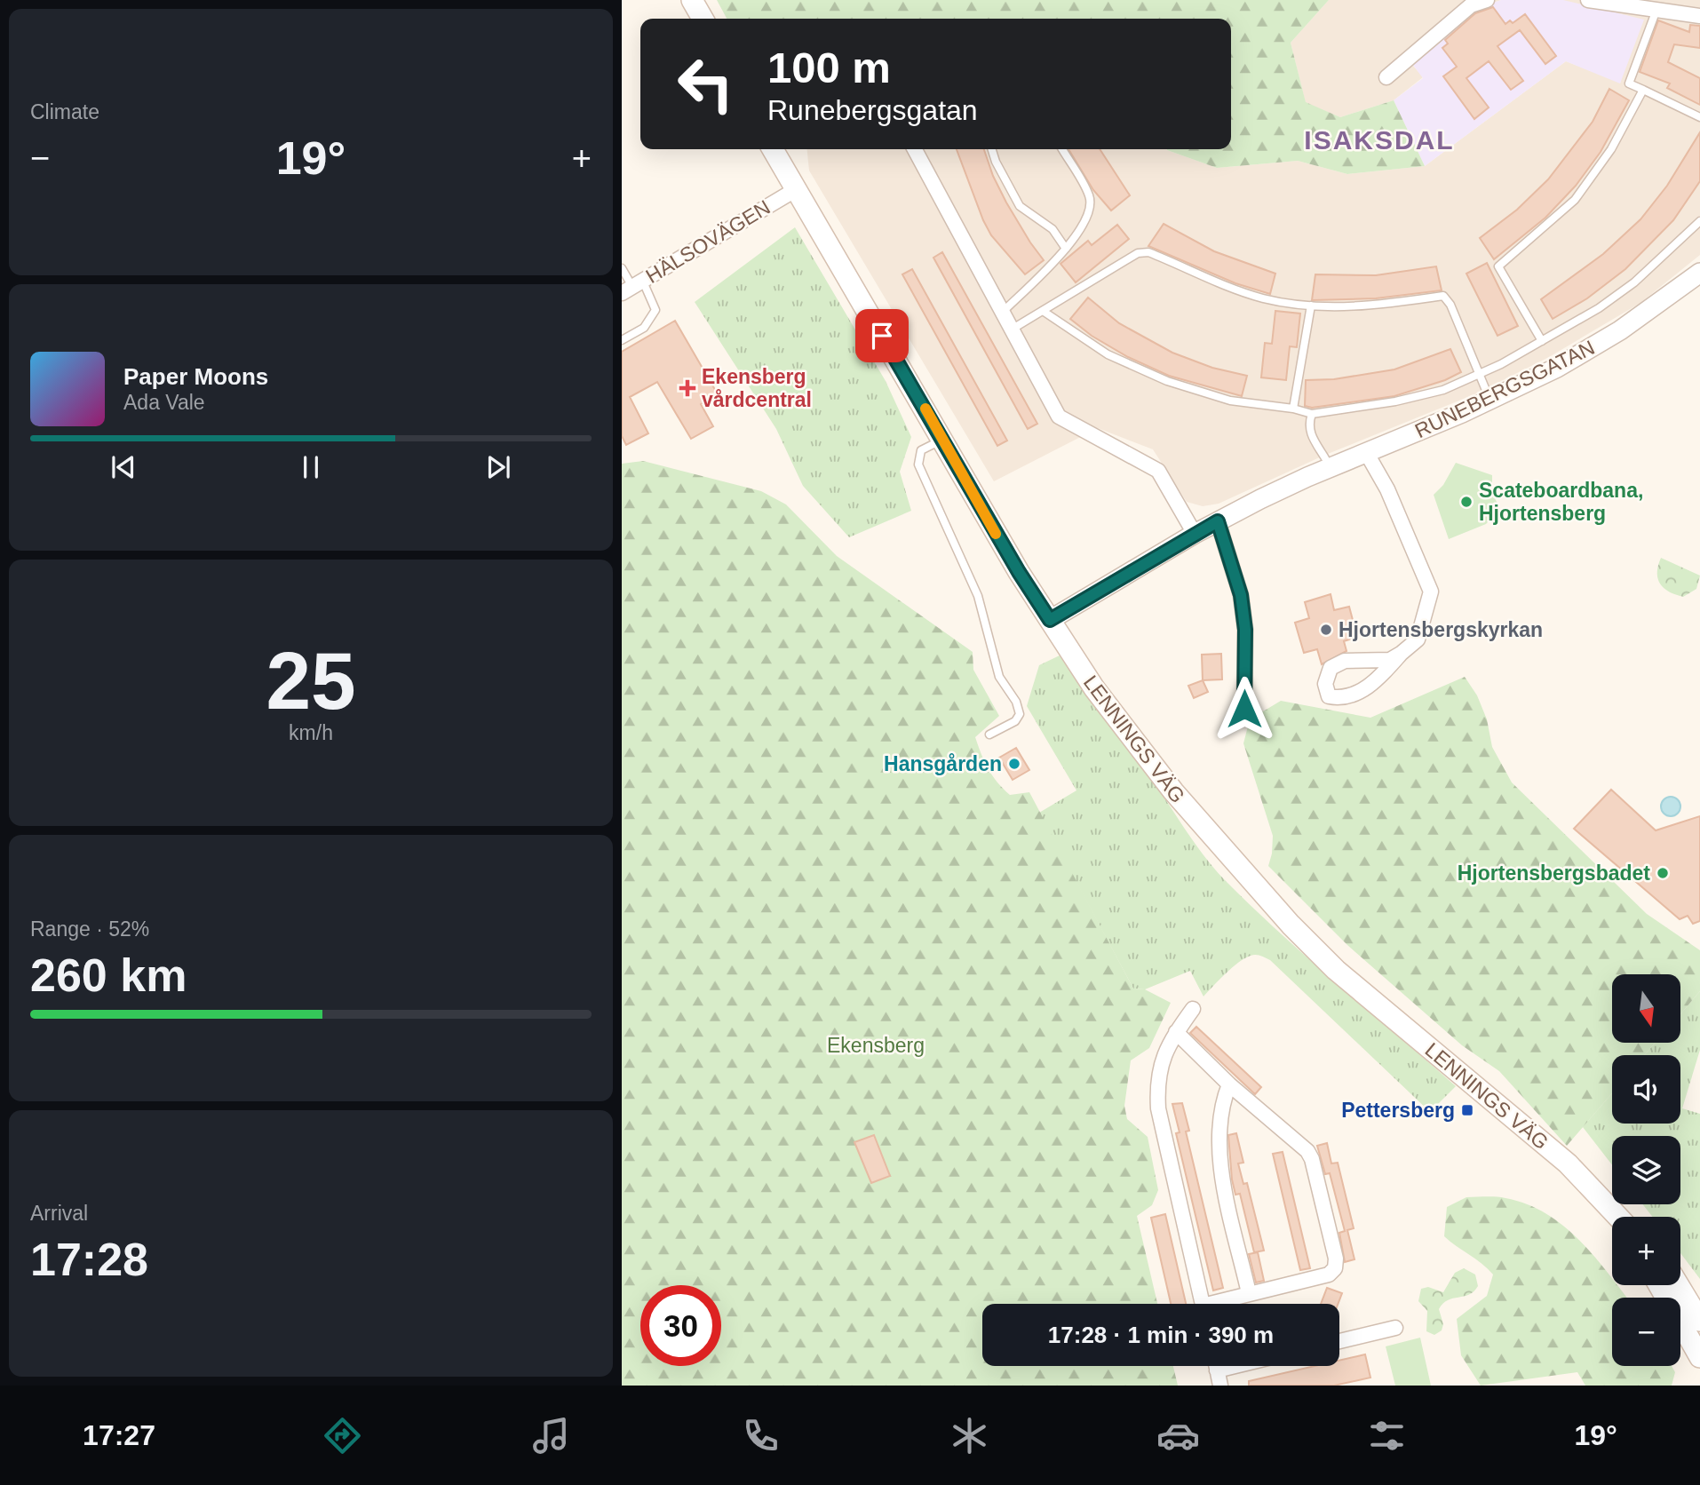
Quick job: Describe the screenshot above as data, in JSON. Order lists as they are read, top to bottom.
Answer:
{
  "streets": {
    "main road": ["LENNINGS VÄG"],
    "street": ["HÄLSOVÄGEN", "RUNEBERGSGATAN"]
  },
  "crossings": [
    ["HÄLSOVÄGEN", "LENNINGS VÄG"],
    ["RUNEBERGSGATAN", "LENNINGS VÄG"]
  ],
  "districts": ["ISAKSDAL"],
  "parks": ["Ekensberg"],
  "places": {
    "health": ["Ekensberg vårdcentral"],
    "other": [
      "Scateboardbana, Hjortensberg",
      "Hjortensbergskyrkan",
      "Hansgården",
      "Hjortensbergsbadet"
    ],
    "transit": ["Pettersberg"]
  },
  "north": "bottom",
  "page": {
    "tile": [
      "Climate",
      ["25", "km/h"],
      ["Range · 52%", "260 km"],
      ["Arrival", "17:28"]
    ],
    "turn": ["100 m", "Runebergsgatan"],
    "heat": ["−", "19°", "+"],
    "song": ["Paper Moons", "Ada Vale"],
    "map_buttons": ["+", "−"],
    "limit": "30",
    "trip": "17:28 · 1 min · 390 m",
    "tabs": ["17:27", "19°"]
  }
}
